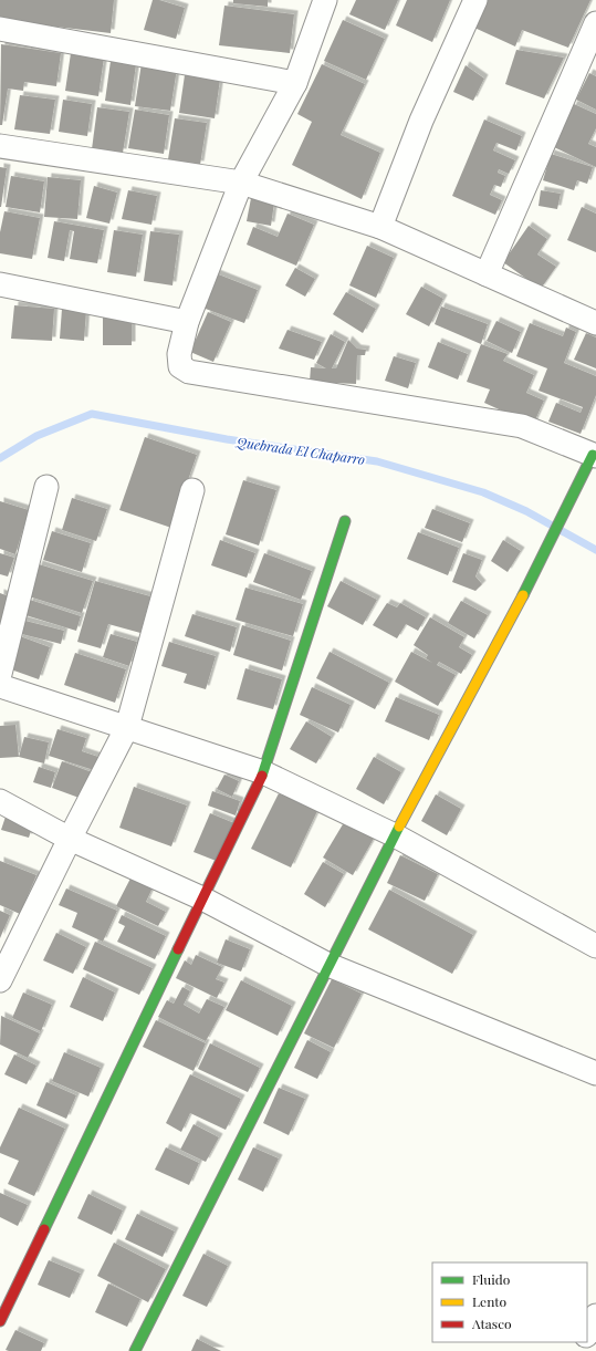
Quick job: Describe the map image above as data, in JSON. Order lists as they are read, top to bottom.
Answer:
{
  "water": ["Quebrada El Chaparro"],
  "legend": ["Fluido", "Lento", "Atasco"]
}
